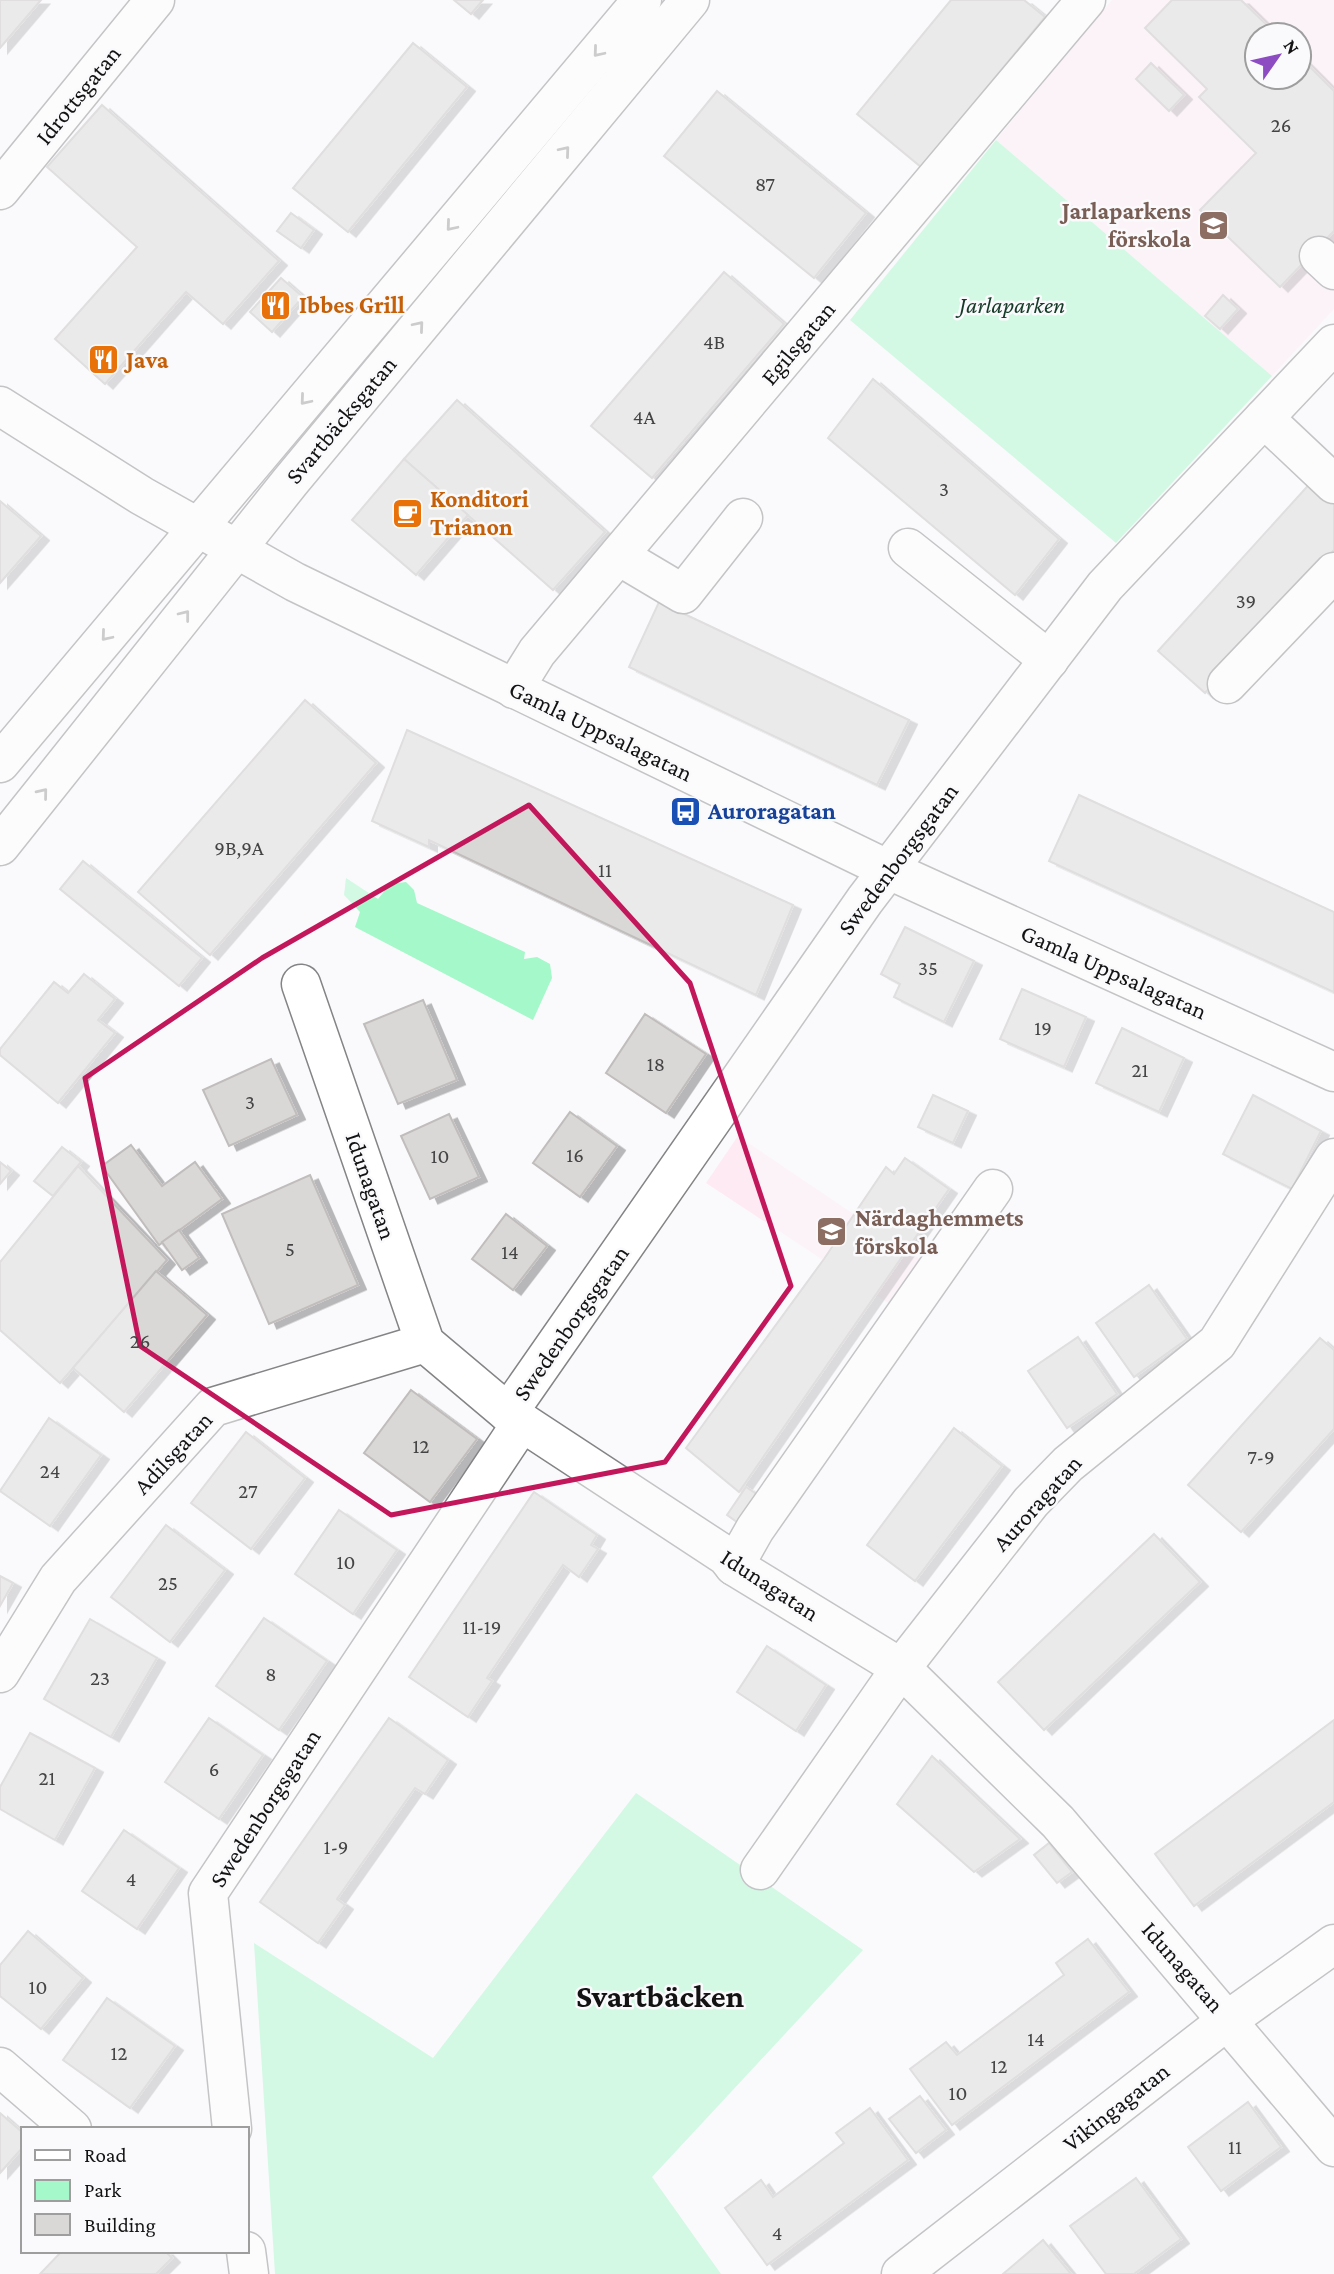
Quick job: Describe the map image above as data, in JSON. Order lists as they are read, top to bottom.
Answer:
{
  "streets": {
    "street": [
      "Idrottsgatan",
      "Egilsgatan",
      "Svartbäcksgatan",
      "Gamla Uppsalagatan",
      "Swedenborgsgatan",
      "Idunagatan",
      "Adilsgatan",
      "Auroragatan",
      "Vikingagatan"
    ]
  },
  "crossings": [
    ["Egilsgatan", "Gamla Uppsalagatan"],
    ["Svartbäcksgatan", "Gamla Uppsalagatan"],
    ["Gamla Uppsalagatan", "Swedenborgsgatan"],
    ["Swedenborgsgatan", "Idunagatan"],
    ["Idunagatan", "Adilsgatan"],
    ["Idunagatan", "Auroragatan"],
    ["Idunagatan", "Vikingagatan"]
  ],
  "districts": ["Svartbäcken"],
  "parks": ["Jarlaparken"],
  "places": {
    "school or university": ["Jarlaparkens förskola", "Närdaghemmets förskola"],
    "restaurant": ["Ibbes Grill", "Java"],
    "cafe": ["Konditori Trianon"],
    "bus stop": ["Auroragatan"]
  },
  "house_numbers": [
    "26",
    "87",
    "4B",
    "4A",
    "3",
    "39",
    "9B,9A",
    "11",
    "35",
    "19",
    "18",
    "21",
    "3",
    "16",
    "10",
    "5",
    "14",
    "26",
    "12",
    "7-9",
    "24",
    "27",
    "10",
    "25",
    "11-19",
    "8",
    "23",
    "6",
    "21",
    "1-9",
    "4",
    "10",
    "14",
    "12",
    "12",
    "10",
    "11",
    "4"
  ],
  "legend": ["Road", "Park", "Building"],
  "north": "top right"
}
